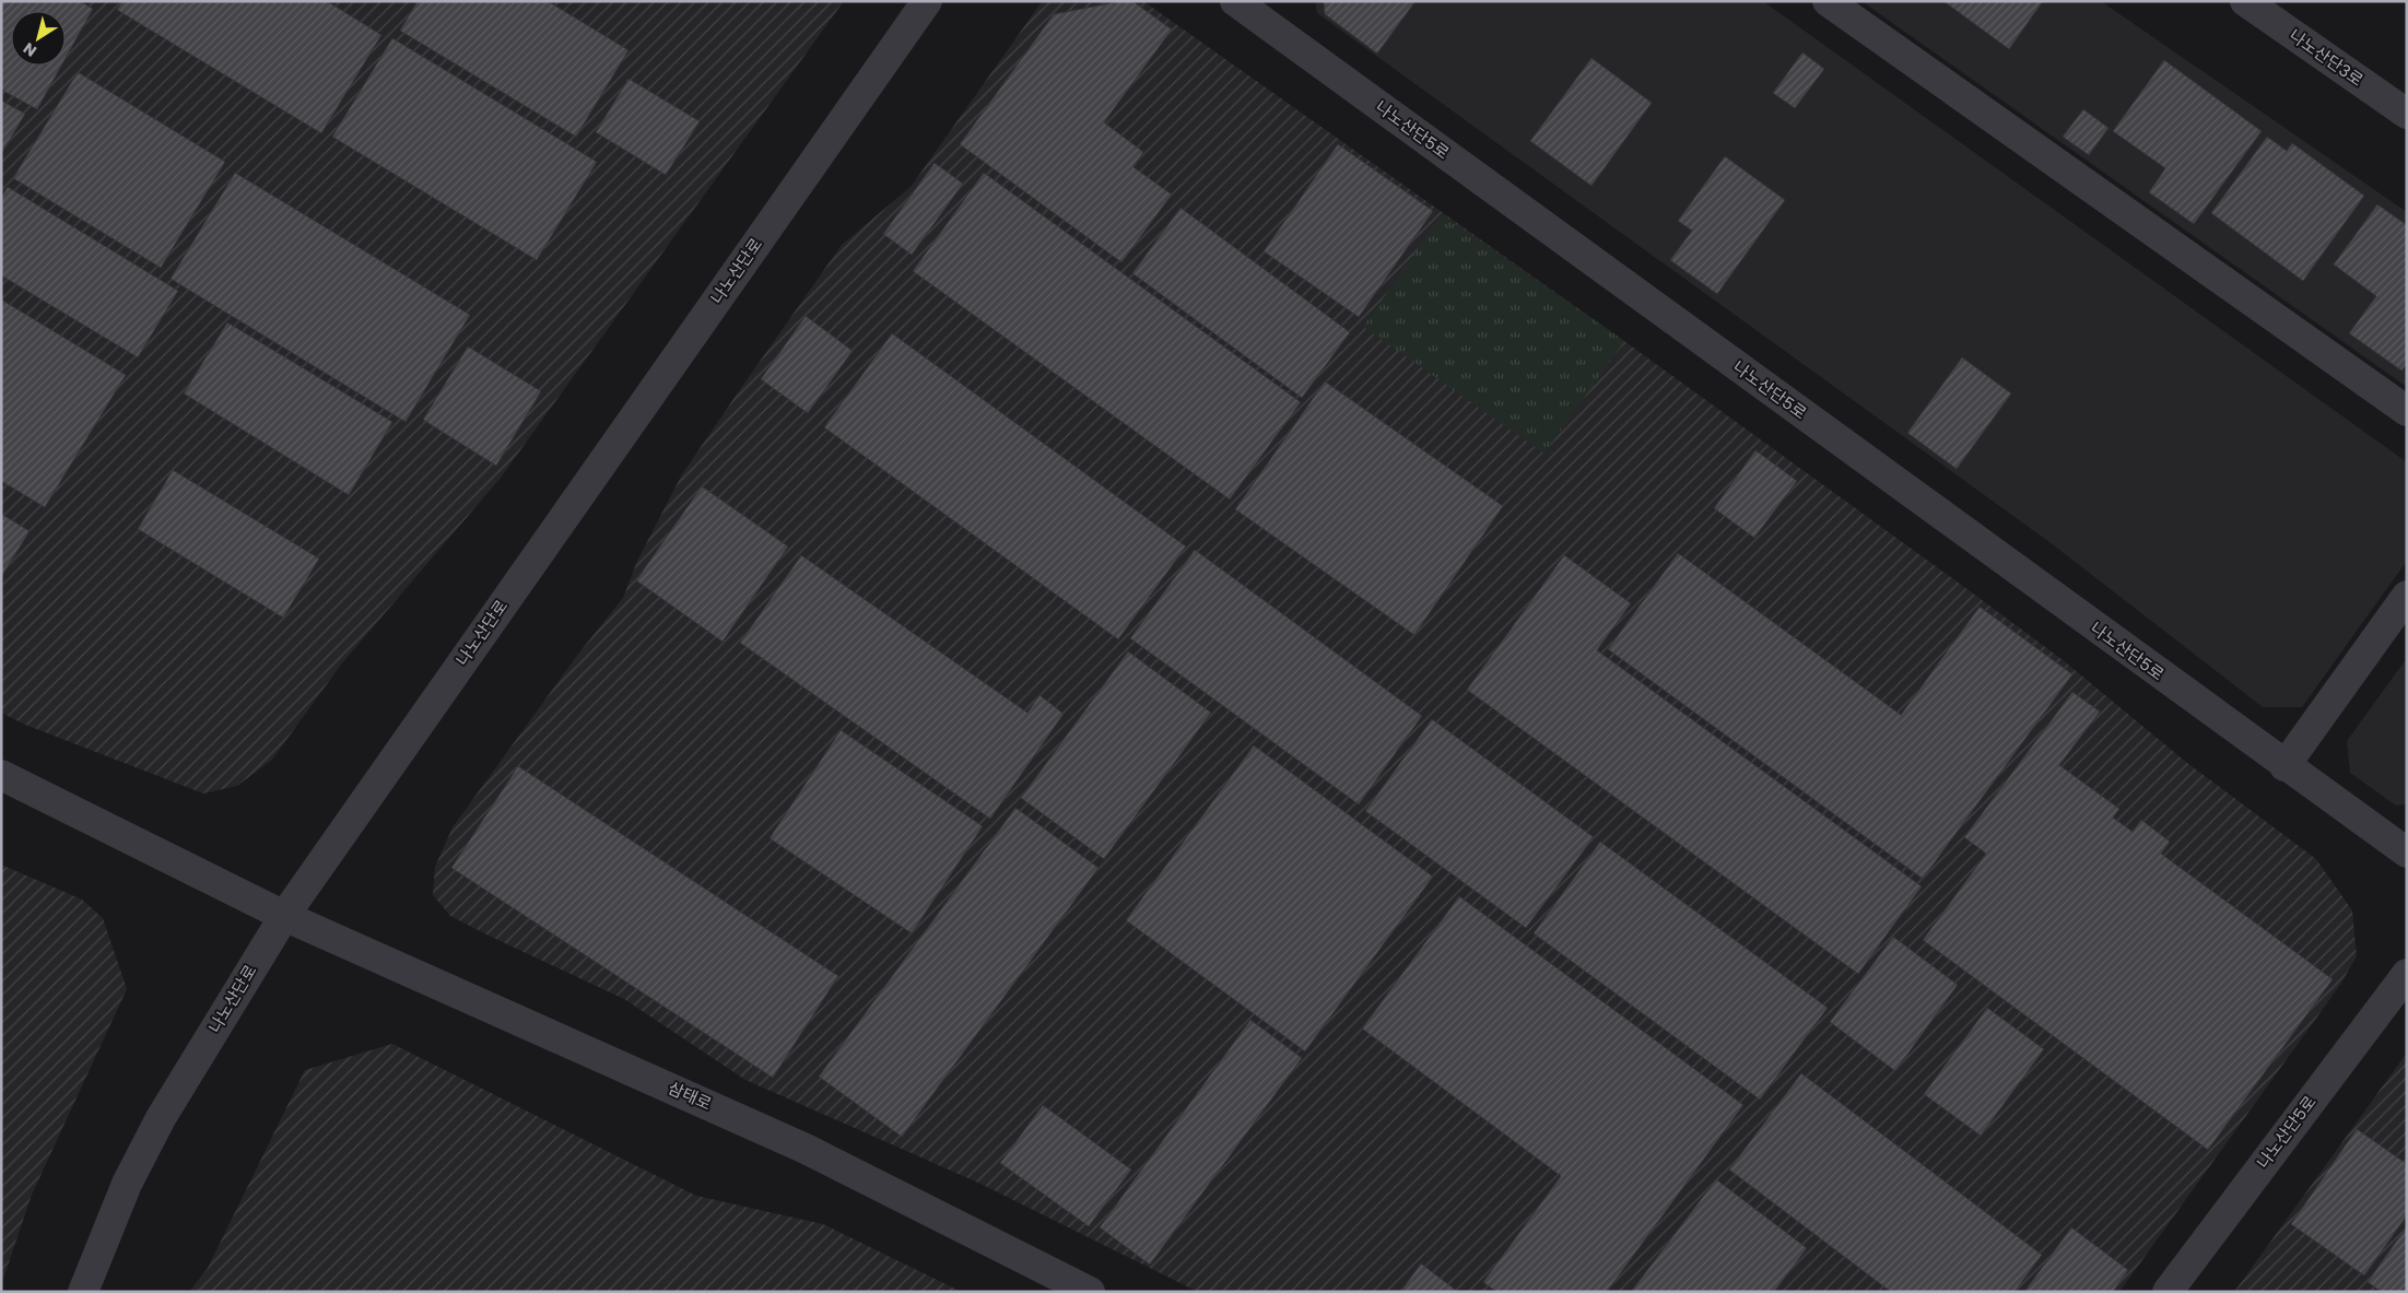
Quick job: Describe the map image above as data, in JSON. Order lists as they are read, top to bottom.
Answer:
{
  "streets": {
    "street": [
      "나노산단3로",
      "나노산단5로",
      "나노산단로",
      "삼태로"
    ]
  },
  "crossings": [
    ["나노산단로", "삼태로"]
  ],
  "north": "bottom left"
}
